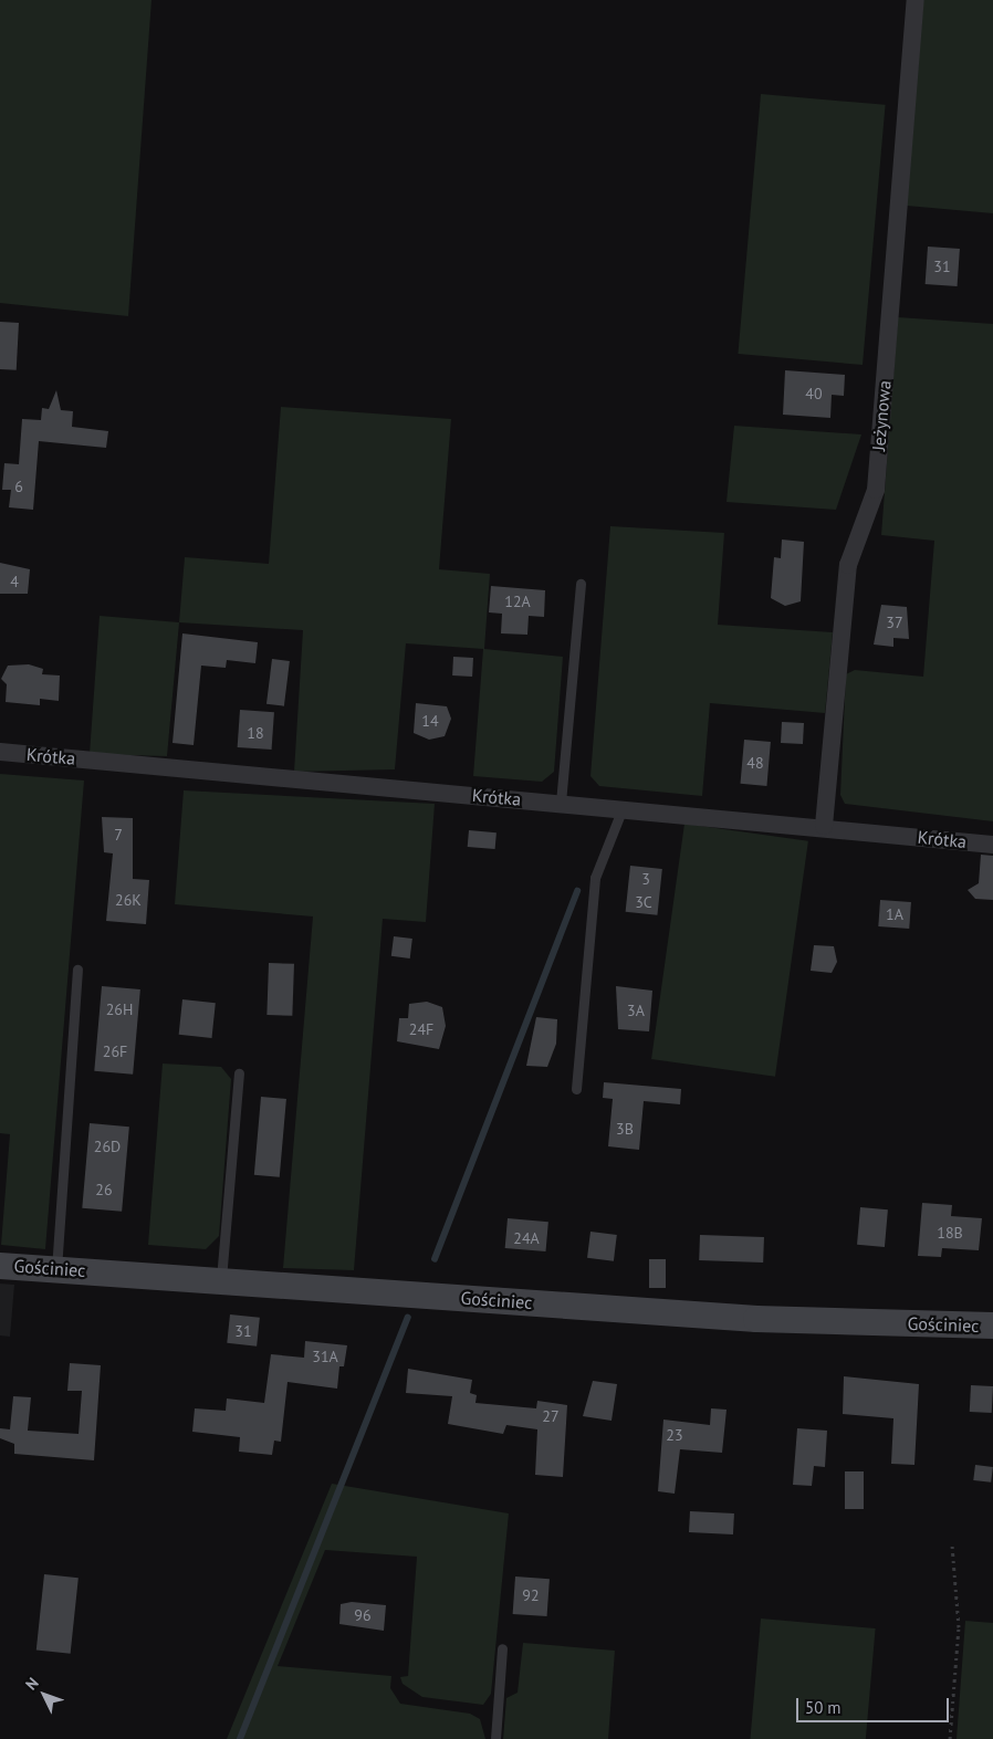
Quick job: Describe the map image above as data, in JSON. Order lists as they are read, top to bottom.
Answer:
{
  "streets": {
    "street": ["Jeżynowa", "Krótka", "Gościniec"]
  },
  "crossings": [
    ["Jeżynowa", "Krótka"]
  ],
  "house_numbers": [
    "31",
    "40",
    "6",
    "4",
    "12A",
    "37",
    "14",
    "18",
    "48",
    "7",
    "3",
    "26K",
    "3C",
    "1A",
    "26H",
    "3A",
    "24F",
    "26F",
    "3B",
    "26D",
    "26",
    "18B",
    "24A",
    "31",
    "31A",
    "27",
    "23",
    "92",
    "96"
  ],
  "scale_bar": "50 m",
  "north": "top left"
}
